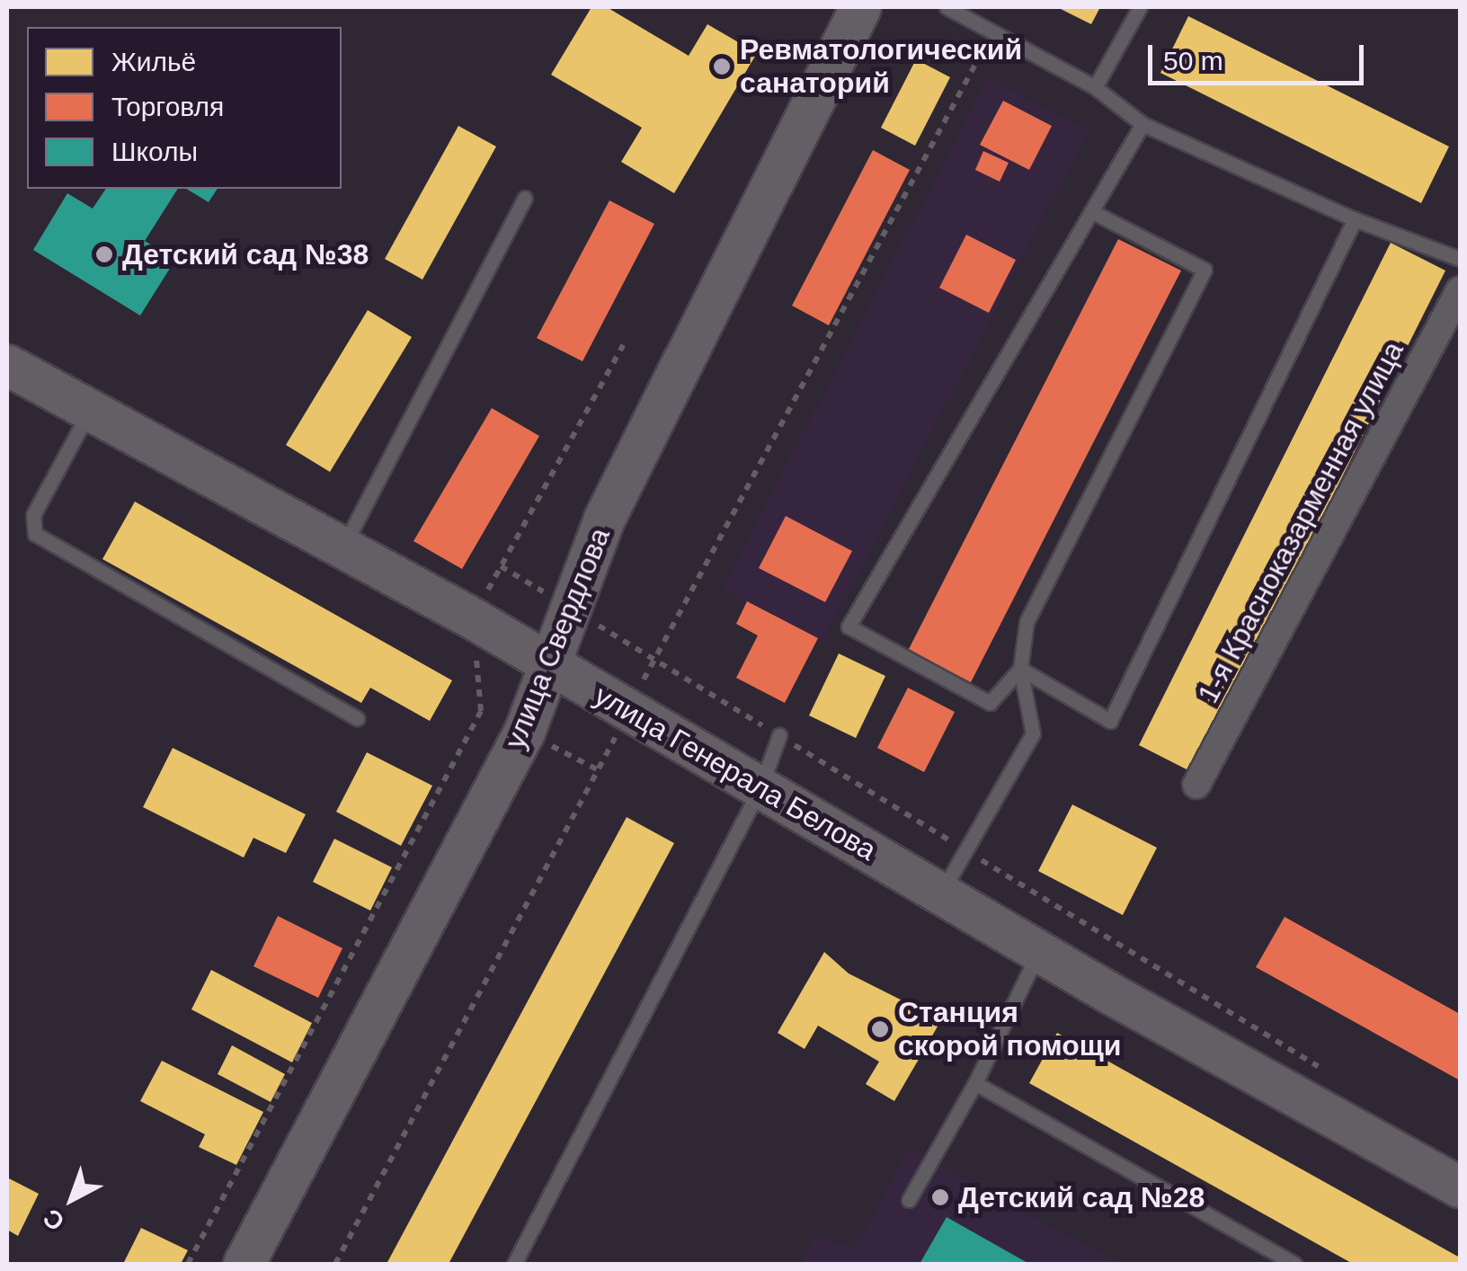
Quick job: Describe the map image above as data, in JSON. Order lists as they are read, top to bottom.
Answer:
{
  "streets": {
    "street": ["1-я Красноказарменная улица", "улица Свердлова", "улица Генерала Белова"]
  },
  "crossings": [
    ["улица Свердлова", "улица Генерала Белова"]
  ],
  "places": [
    "Ревматологический санаторий",
    "Детский сад №38",
    "Станция скорой помощи",
    "Детский сад №28"
  ],
  "legend": ["Жильё", "Торговля", "Школы"],
  "scale_bar": "50 m",
  "north": "bottom left"
}
